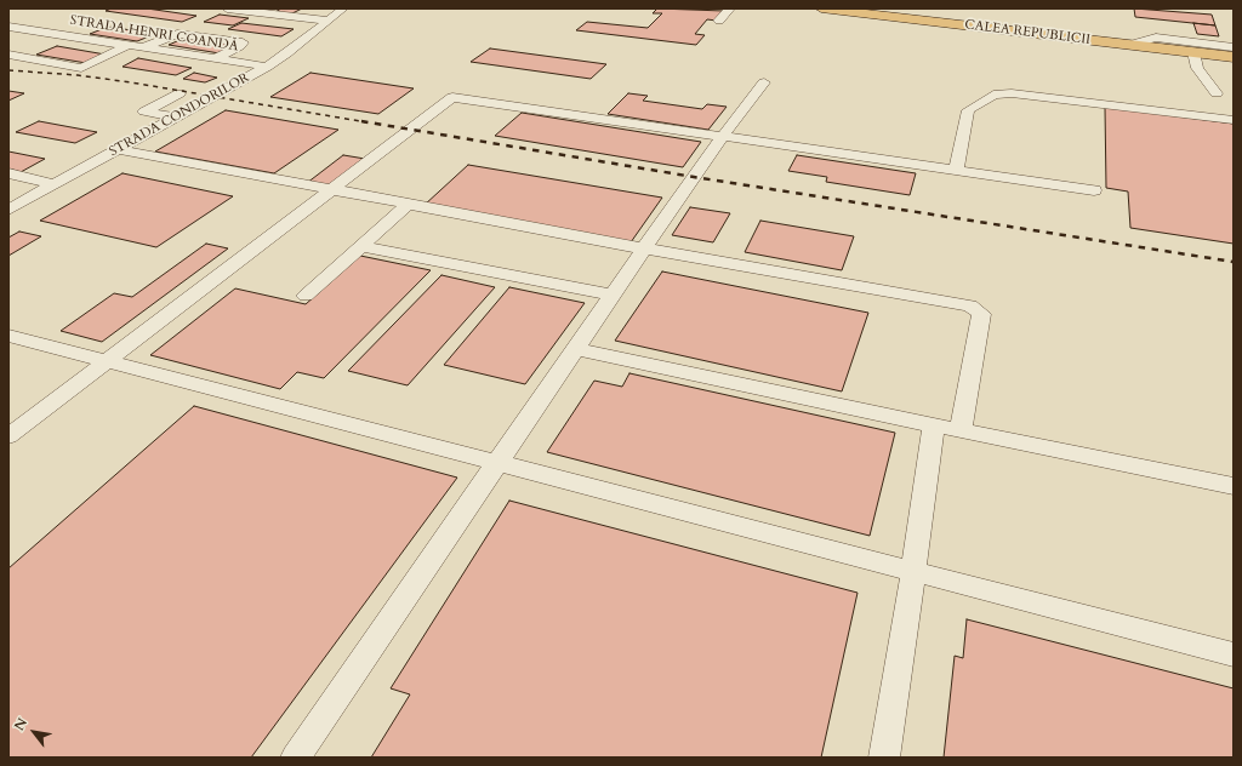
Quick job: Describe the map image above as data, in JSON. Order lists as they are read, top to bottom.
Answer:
{
  "streets": {
    "main road": ["CALEA REPUBLICII"],
    "street": ["STRADA HENRI COANDĂ", "STRADA CONDORILOR"]
  },
  "crossings": [
    ["STRADA HENRI COANDĂ", "STRADA CONDORILOR"]
  ],
  "north": "top left"
}
